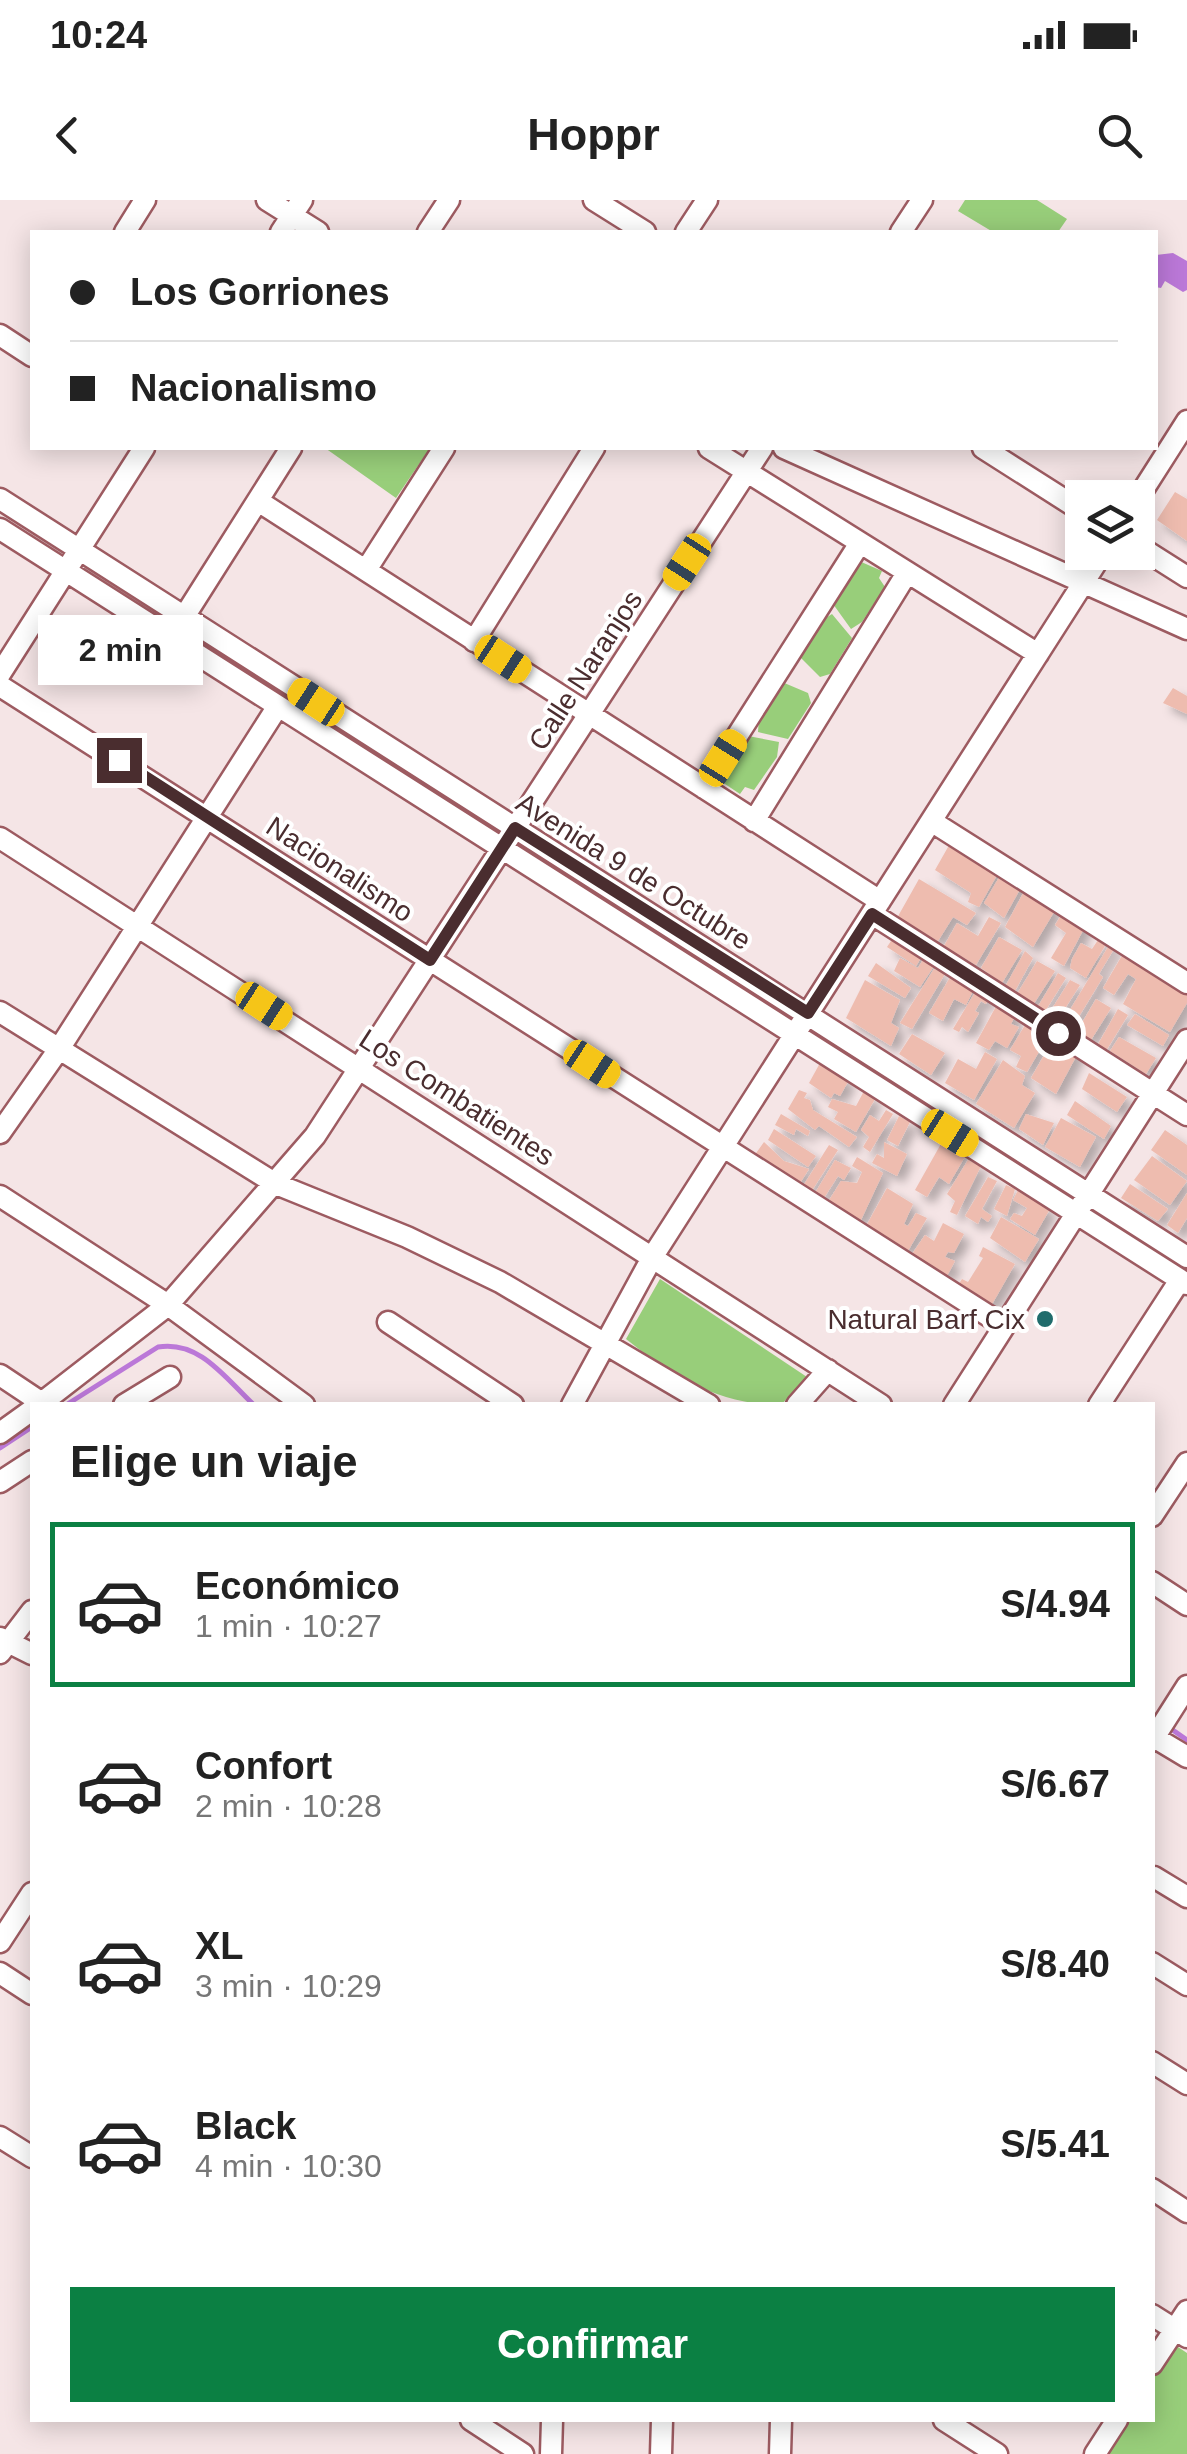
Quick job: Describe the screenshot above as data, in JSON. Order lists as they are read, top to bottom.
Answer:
{
  "streets": {
    "street": [
      "Calle Naranjos",
      "Nacionalismo",
      "Avenida 9 de Octubre",
      "Los Combatientes"
    ]
  },
  "crossings": [
    ["Calle Naranjos", "Nacionalismo"],
    ["Calle Naranjos", "Avenida 9 de Octubre"],
    ["Calle Naranjos", "Los Combatientes"]
  ],
  "places": ["Natural Barf Cix"],
  "page": {
    "status": "10:24",
    "header": "Hoppr",
    "banner": ["Los Gorriones", "Nacionalismo"],
    "bubble": "2 min",
    "heading": "Elige un viaje",
    "list": [
      {
        "name": "Económico",
        "note": "1 min · 10:27",
        "value": "S/4.94"
      },
      {
        "name": "Confort",
        "note": "2 min · 10:28",
        "value": "S/6.67"
      },
      {
        "name": "XL",
        "note": "3 min · 10:29",
        "value": "S/8.40"
      },
      {
        "name": "Black",
        "note": "4 min · 10:30",
        "value": "S/5.41"
      }
    ],
    "buttons": "Confirmar"
  }
}
